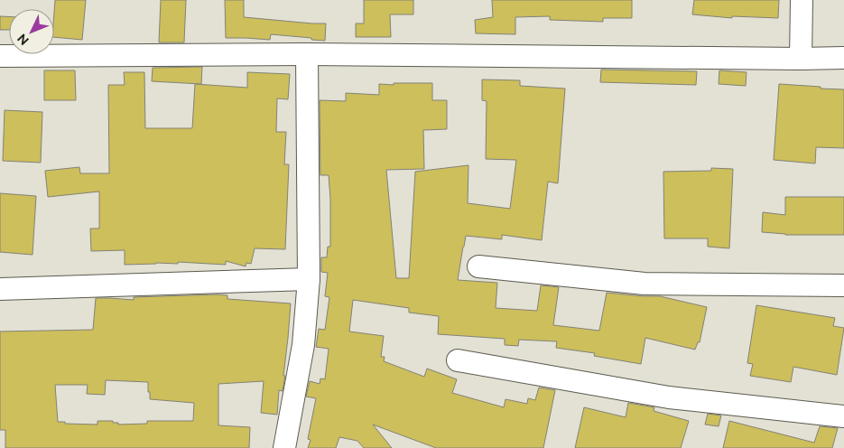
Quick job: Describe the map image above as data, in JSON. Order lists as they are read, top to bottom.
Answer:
{
  "north": "bottom left"
}
